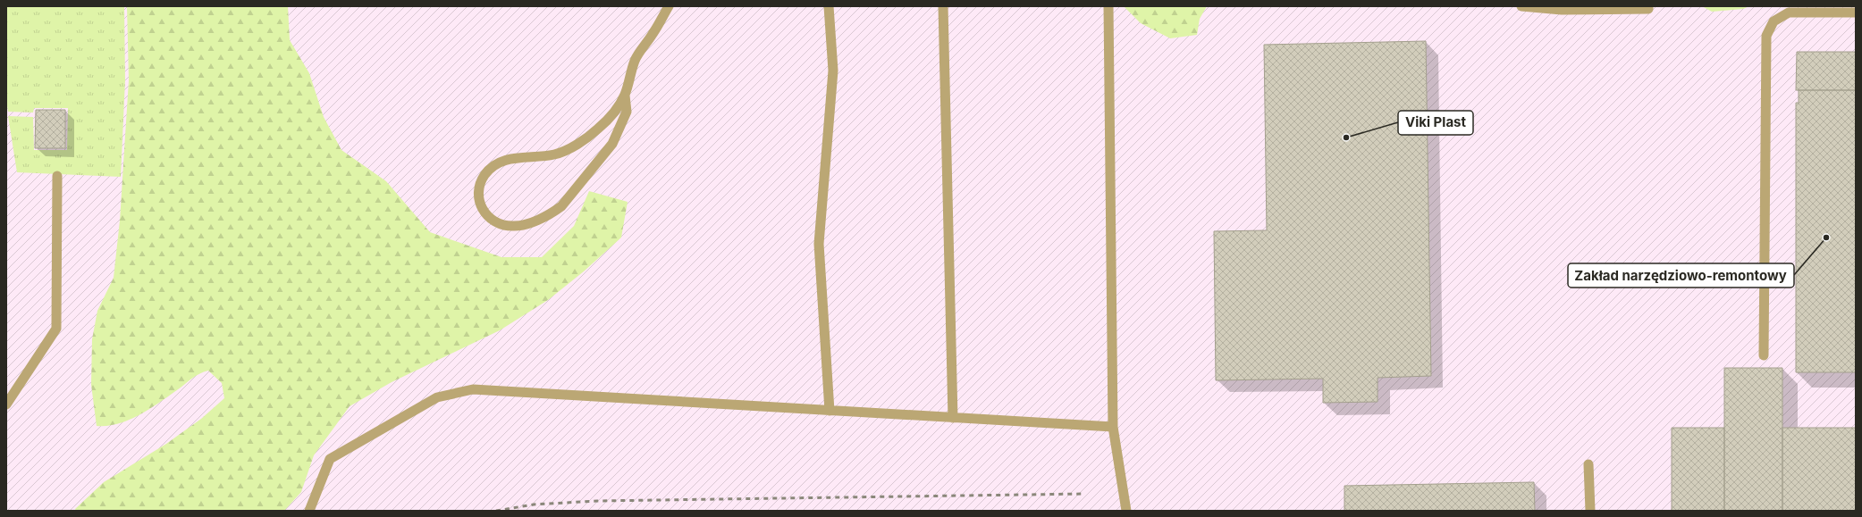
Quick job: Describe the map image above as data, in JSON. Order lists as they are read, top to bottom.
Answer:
{
  "places": ["Viki Plast", "Zakład narzędziowo-remontowy"]
}
